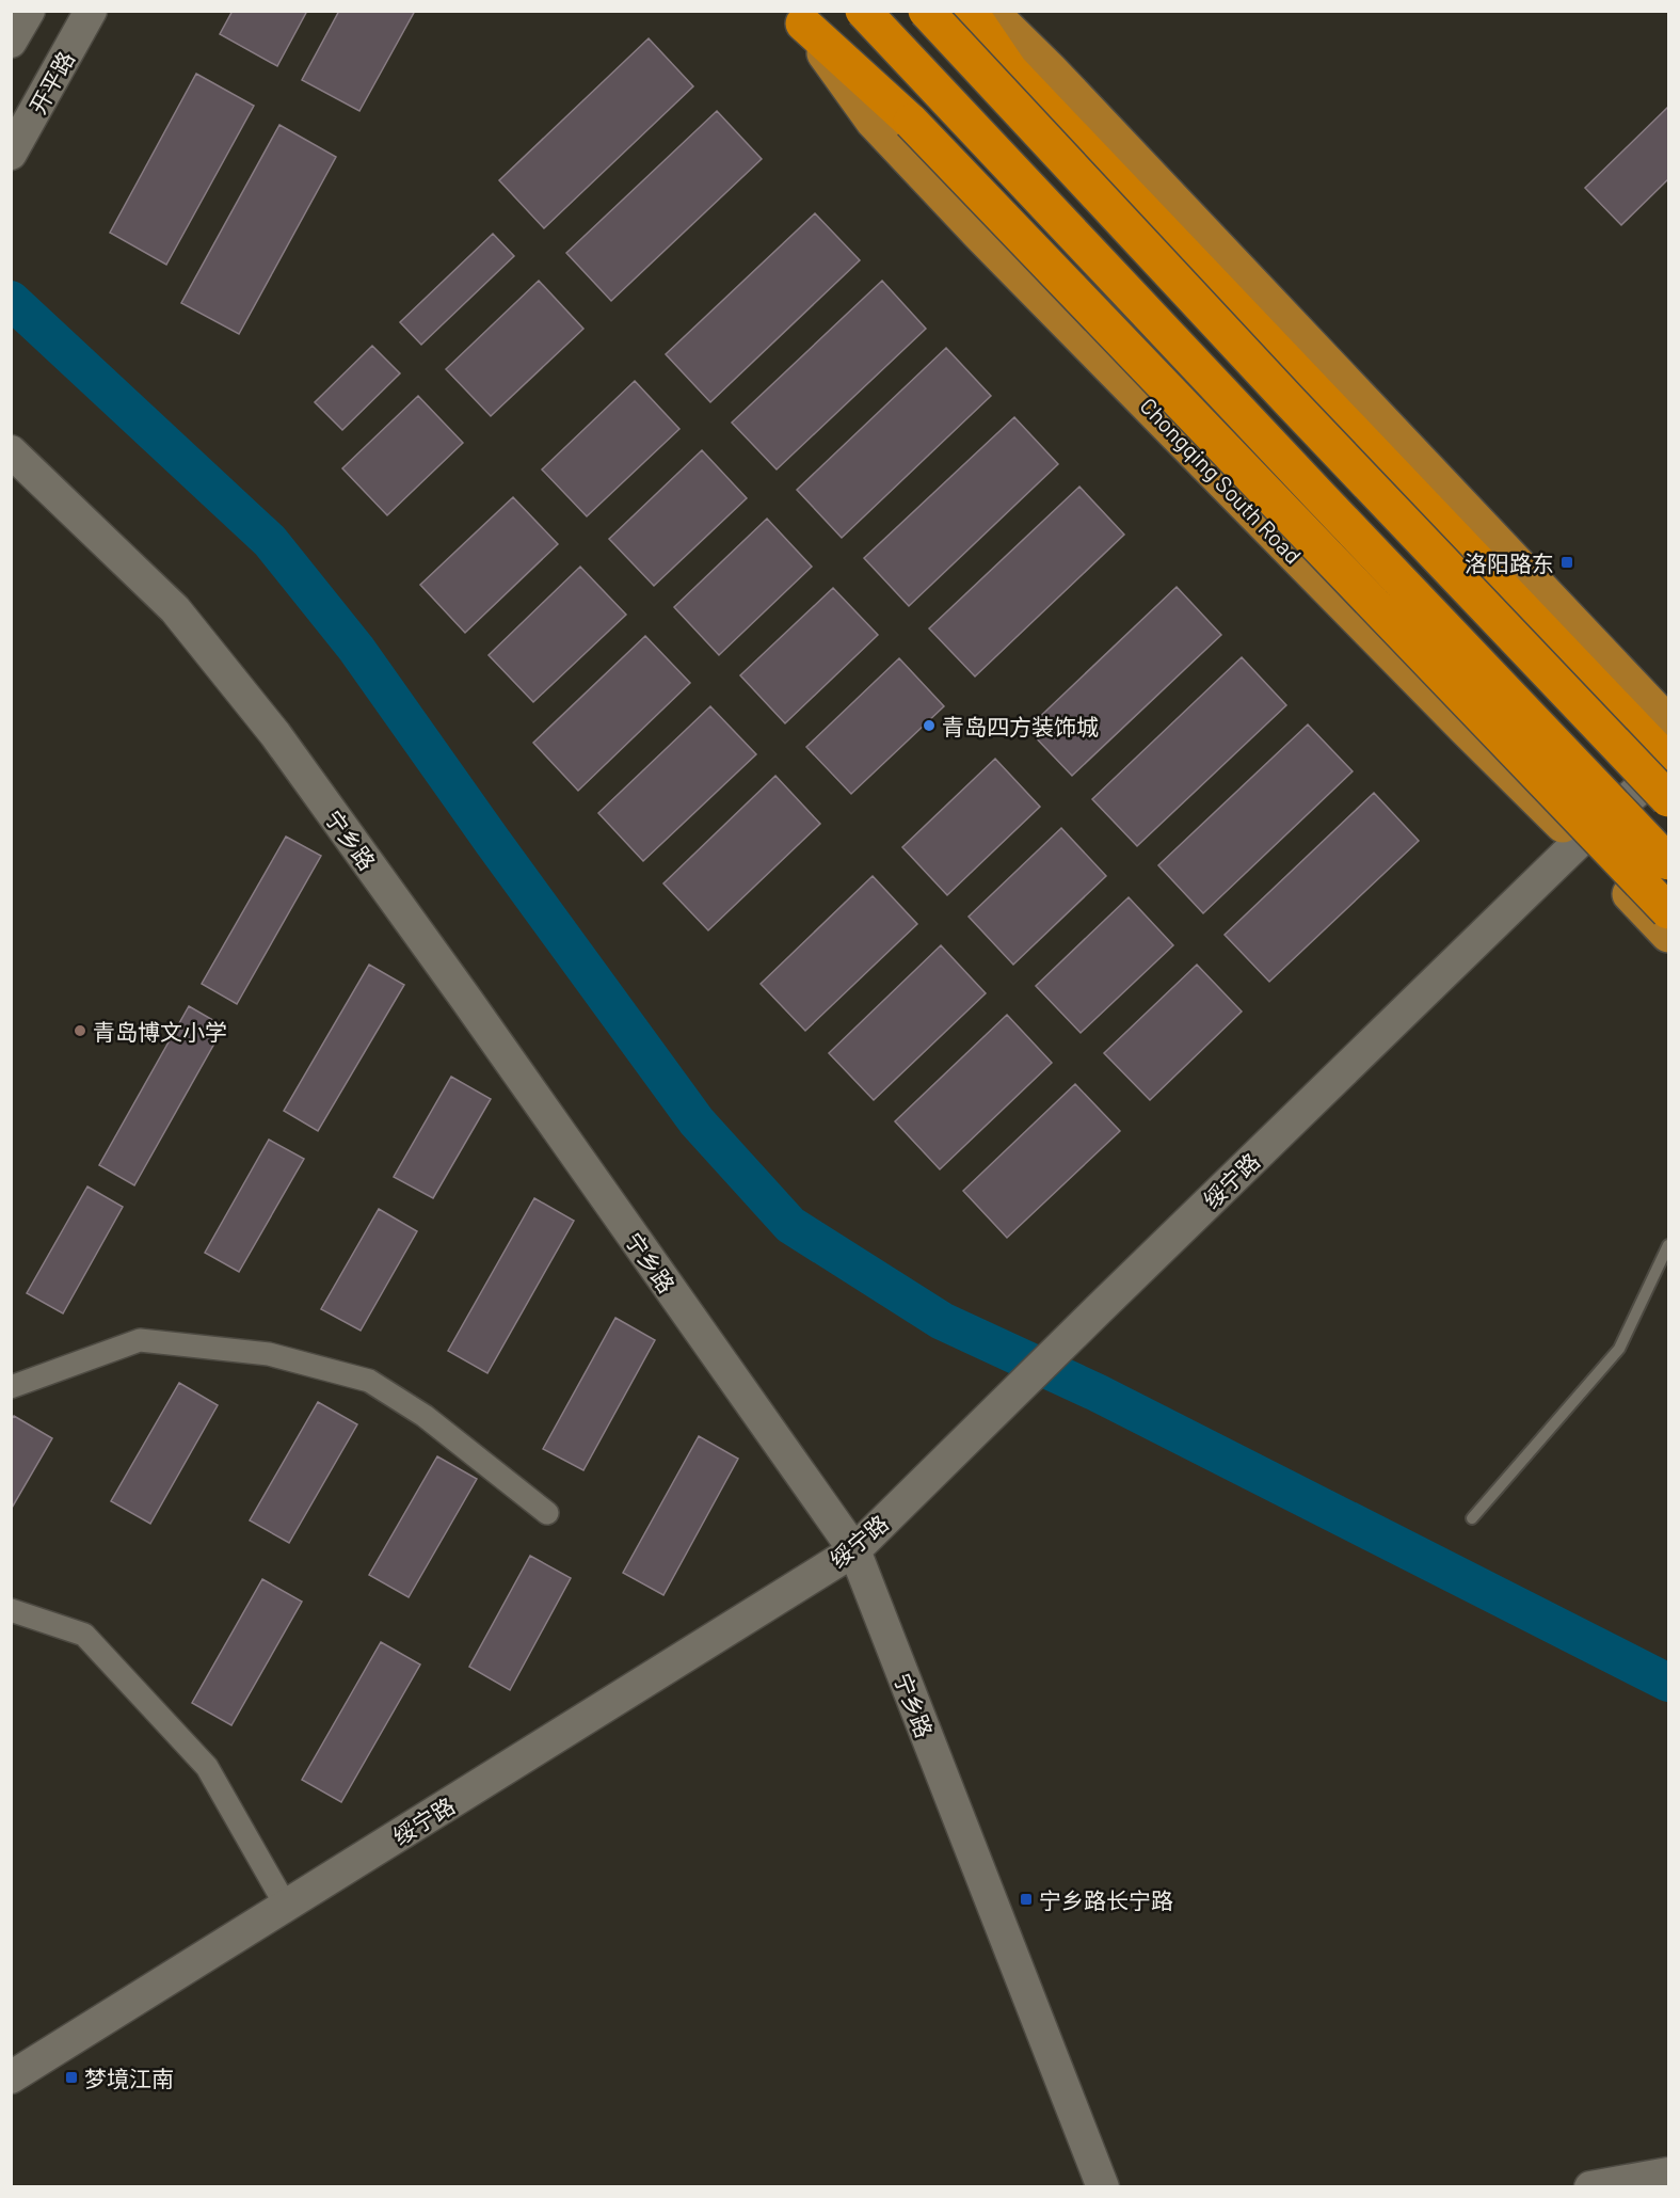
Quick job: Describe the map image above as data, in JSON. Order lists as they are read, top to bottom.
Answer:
{
  "streets": {
    "main road": ["Chongqing South Road"],
    "street": ["开平路", "宁乡路", "绥宁路"]
  },
  "crossings": [
    ["Chongqing South Road", "绥宁路"],
    ["宁乡路", "绥宁路"]
  ],
  "places": {
    "transit": ["洛阳路东", "宁乡路长宁路", "梦境江南"],
    "other": ["青岛四方装饰城", "青岛博文小学"]
  }
}
